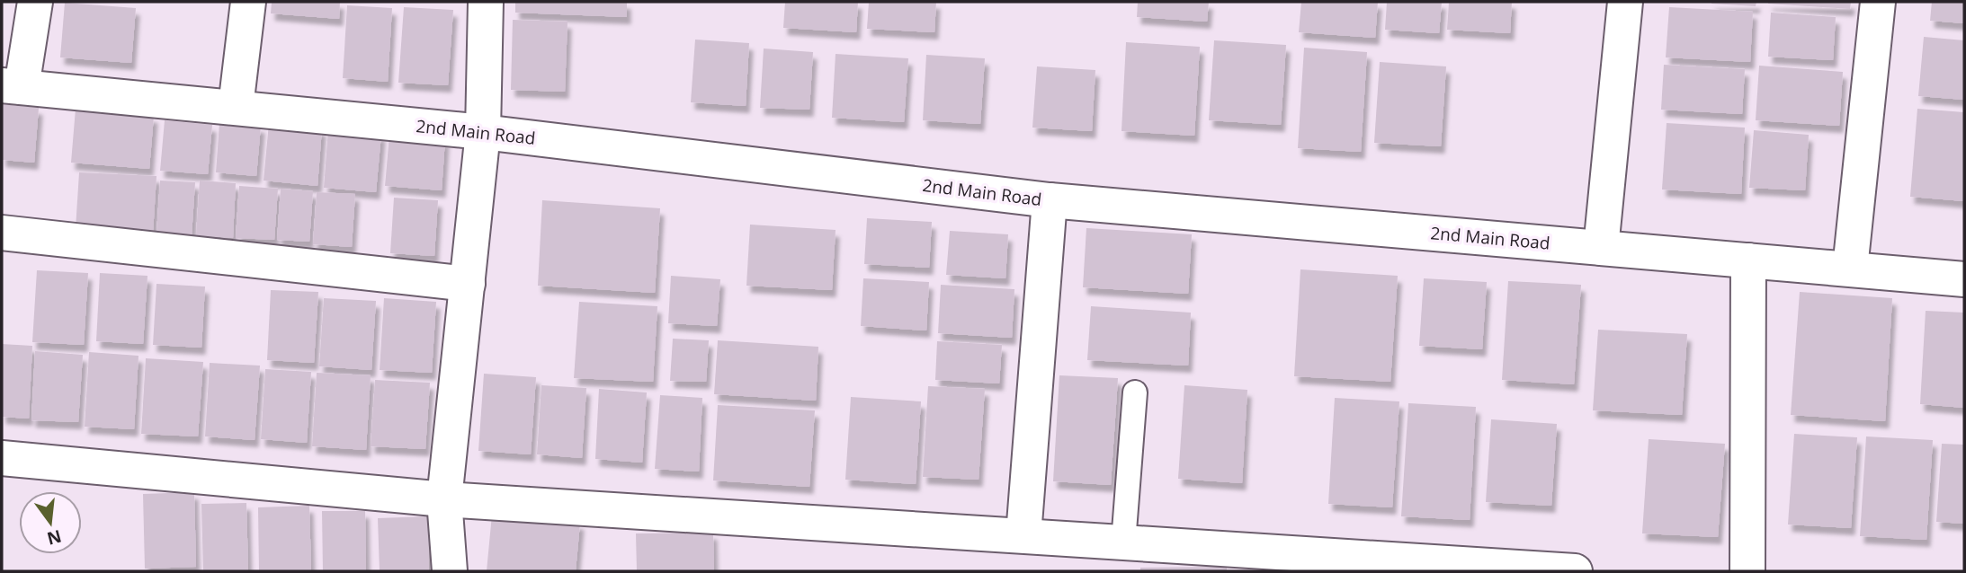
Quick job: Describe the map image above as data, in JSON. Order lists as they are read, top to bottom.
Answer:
{
  "streets": {
    "street": ["2nd Main Road"]
  },
  "north": "bottom"
}
